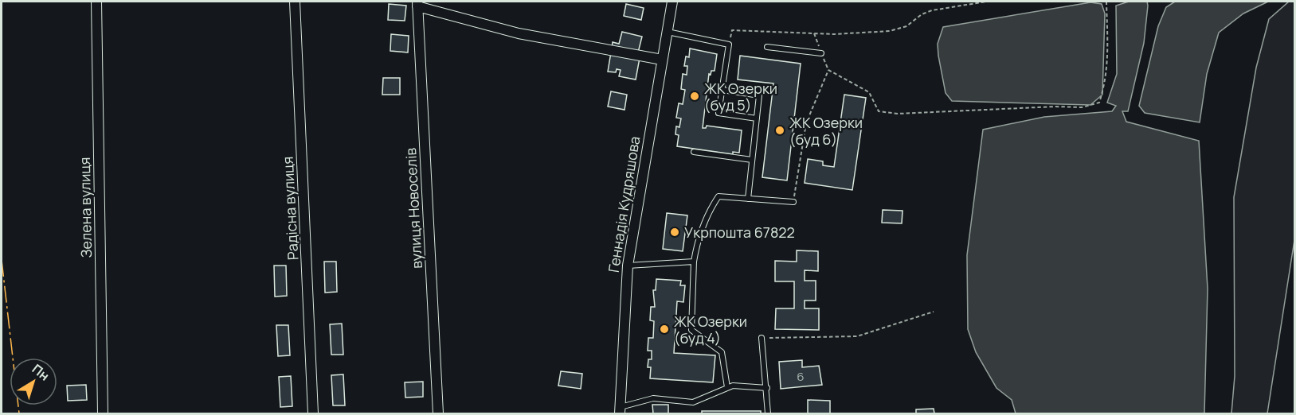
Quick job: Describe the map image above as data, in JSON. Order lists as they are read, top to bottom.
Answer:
{
  "streets": {
    "street": [
      "Геннадія Кудряшова",
      "Зелена вулиця",
      "Радісна вулиця",
      "вулиця Новоселів"
    ]
  },
  "places": [
    "ЖК Озерки (буд 5)",
    "ЖК Озерки (буд 6)",
    "Укрпошта 67822",
    "ЖК Озерки (буд 4)"
  ],
  "house_numbers": ["6"],
  "north": "top right"
}
